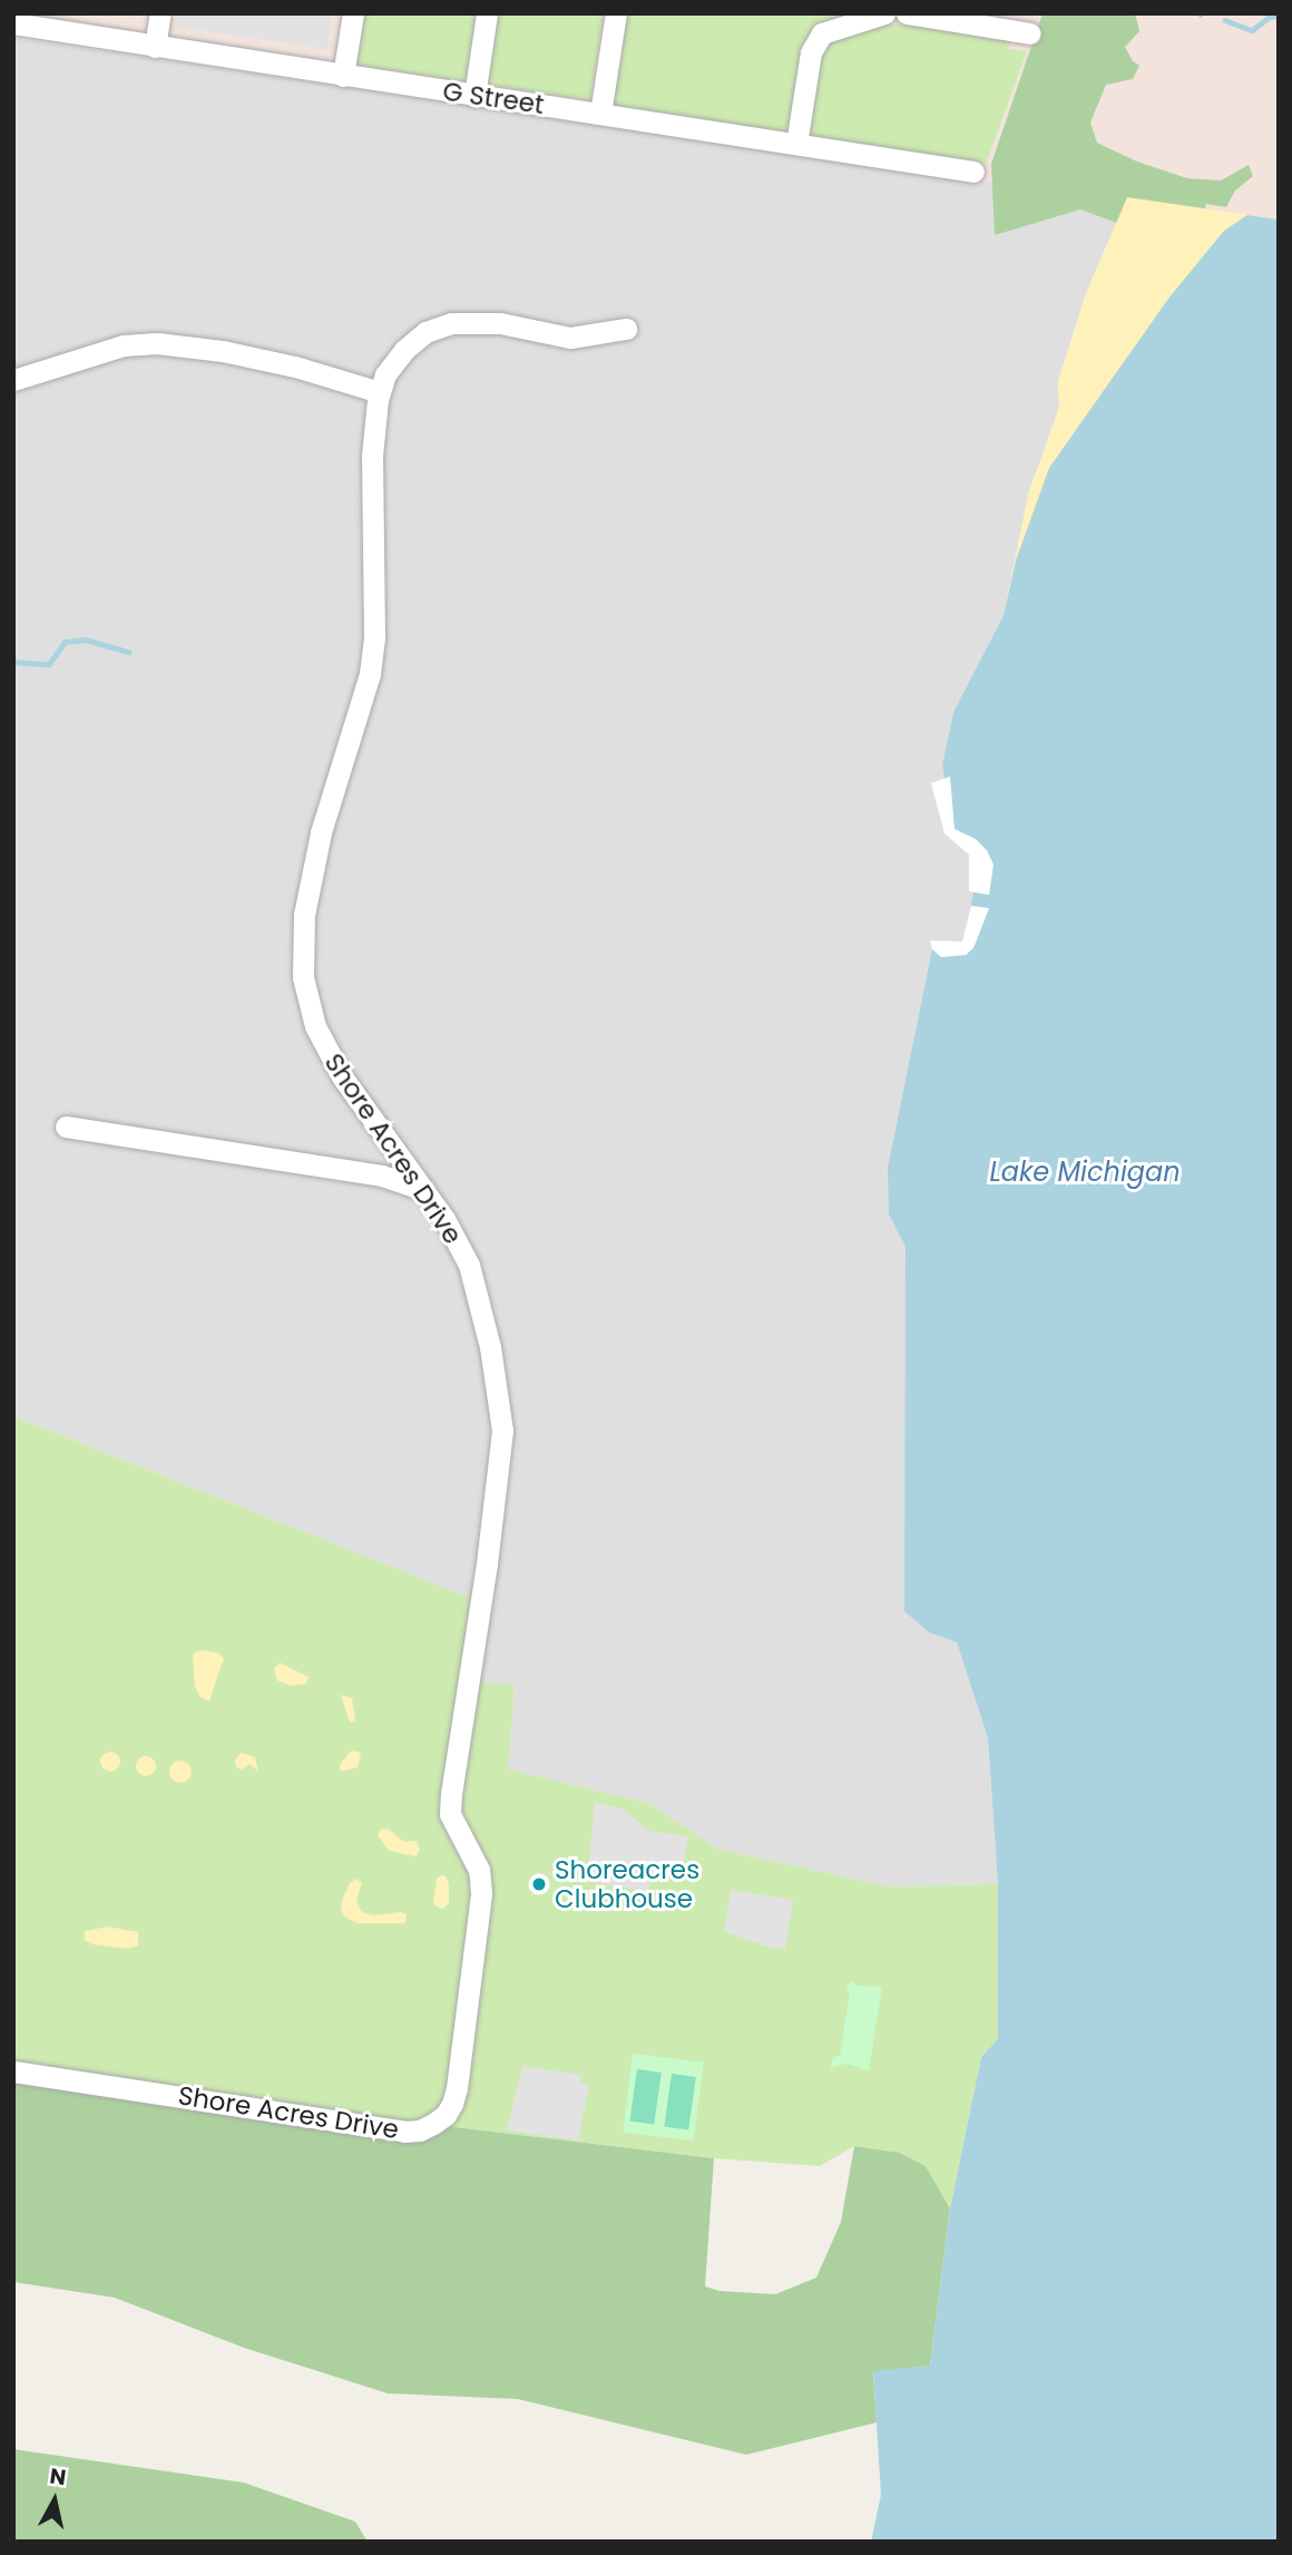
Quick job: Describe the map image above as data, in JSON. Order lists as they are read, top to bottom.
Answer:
{
  "streets": {
    "street": ["G Street", "Shore Acres Drive"]
  },
  "water": ["Lake Michigan"],
  "places": ["Shoreacres Clubhouse"],
  "north": "top"
}
